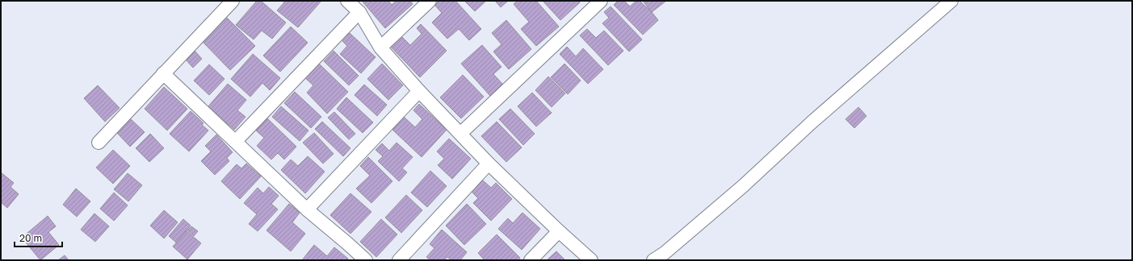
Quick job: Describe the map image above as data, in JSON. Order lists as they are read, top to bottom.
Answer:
{
  "scale_bar": "20 m"
}
